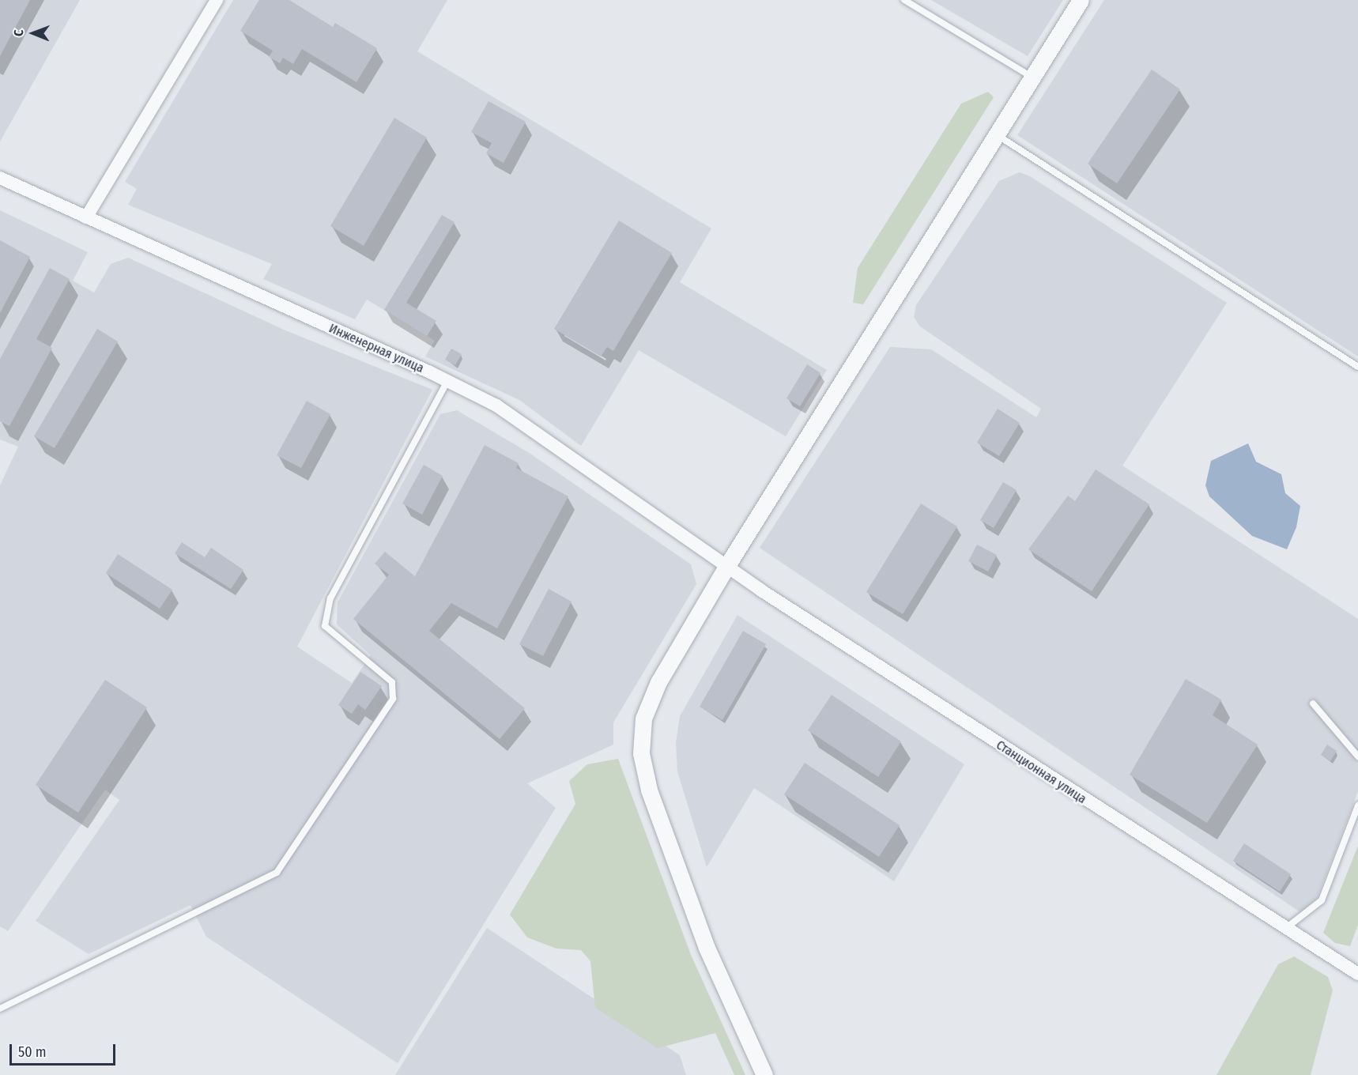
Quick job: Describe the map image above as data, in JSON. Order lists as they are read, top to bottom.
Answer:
{
  "streets": {
    "street": ["Инженерная улица", "Станционная улица"]
  },
  "crossings": [
    ["Инженерная улица", "Станционная улица"]
  ],
  "scale_bar": "50 m",
  "north": "left"
}
